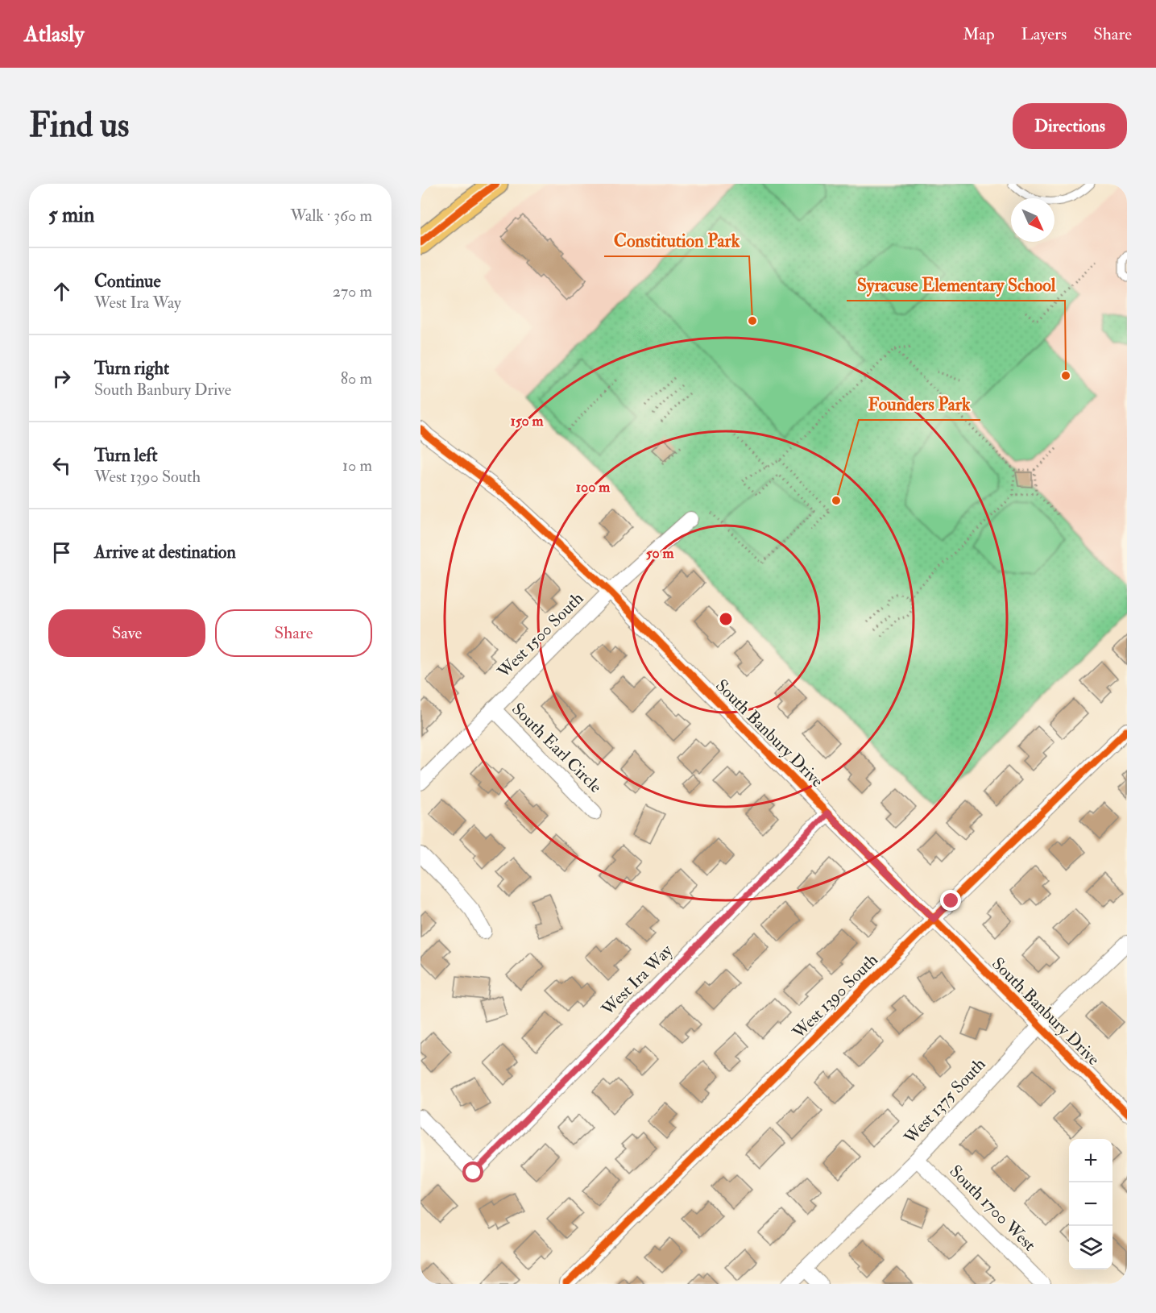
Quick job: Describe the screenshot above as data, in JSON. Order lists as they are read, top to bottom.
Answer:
{
  "streets": {
    "street": [
      "West 1500 South",
      "South Banbury Drive",
      "South Earl Circle",
      "West Ira Way",
      "West 1390 South",
      "West 1375 South",
      "South 1700 West"
    ]
  },
  "crossings": [
    ["West 1500 South", "South Banbury Drive"],
    ["West 1500 South", "South Earl Circle"],
    ["South Banbury Drive", "West Ira Way"],
    ["South Banbury Drive", "West 1390 South"],
    ["South Banbury Drive", "West 1375 South"],
    ["West 1375 South", "South 1700 West"]
  ],
  "places": ["Constitution Park", "Syracuse Elementary School", "Founders Park"],
  "north": "bottom right",
  "page": {
    "header": "Atlasly",
    "nav": ["Map", "Layers", "Share"],
    "buttons": [
      "Directions",
      ["Save", "Share"]
    ],
    "title": "Find us",
    "heading": ["5 min", "Walk · 360 m"],
    "list": [
      ["Continue", "West Ira Way", "270 m"],
      ["Turn right", "South Banbury Drive", "80 m"],
      ["Turn left", "West 1390 South", "10 m"],
      "Arrive at destination"
    ],
    "map_buttons": ["+", "−"]
  },
  "rings": ["150 m", "100 m", "50 m"]
}
